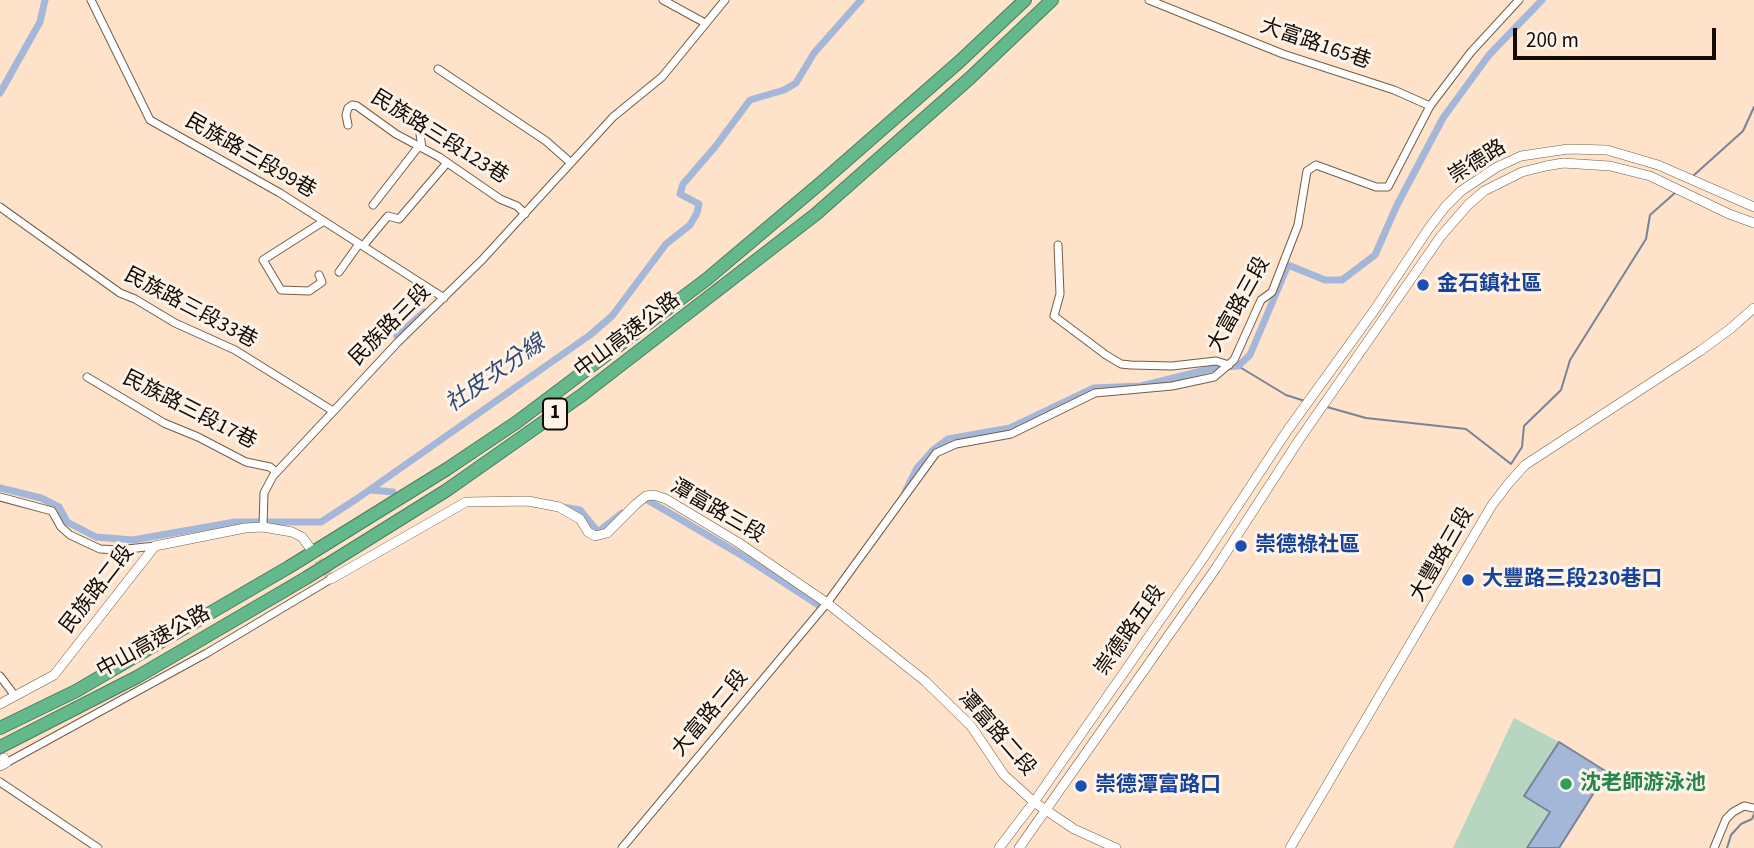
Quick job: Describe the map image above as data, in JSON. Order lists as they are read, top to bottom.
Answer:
{
  "streets": {
    "highway": ["中山高速公路", "1"],
    "street": [
      "大富路165巷",
      "民族路三段123巷",
      "民族路三段99巷",
      "崇德路",
      "大富路三段",
      "民族路三段33巷",
      "民族路三段",
      "民族路三段17巷",
      "潭富路三段",
      "大豐路三段",
      "民族路二段",
      "崇德路五段",
      "大富路二段",
      "潭富路二段"
    ]
  },
  "crossings": [
    ["大富路165巷", "大富路三段"],
    ["民族路三段123巷", "民族路三段"],
    ["民族路三段99巷", "民族路三段"],
    ["崇德路", "崇德路五段"],
    ["大富路三段", "潭富路三段"],
    ["大富路三段", "大富路二段"],
    ["大富路三段", "潭富路二段"],
    ["民族路三段33巷", "民族路三段"],
    ["民族路三段", "民族路三段17巷"],
    ["民族路三段", "民族路二段"],
    ["潭富路三段", "大富路二段"],
    ["潭富路三段", "潭富路二段"],
    ["崇德路五段", "潭富路二段"],
    ["大富路二段", "潭富路二段"]
  ],
  "water": ["社皮次分線"],
  "places": [
    "金石鎮社區",
    "崇德祿社區",
    "大豐路三段230巷口",
    "沈老師游泳池",
    "崇德潭富路口"
  ],
  "scale_bar": "200 m"
}
